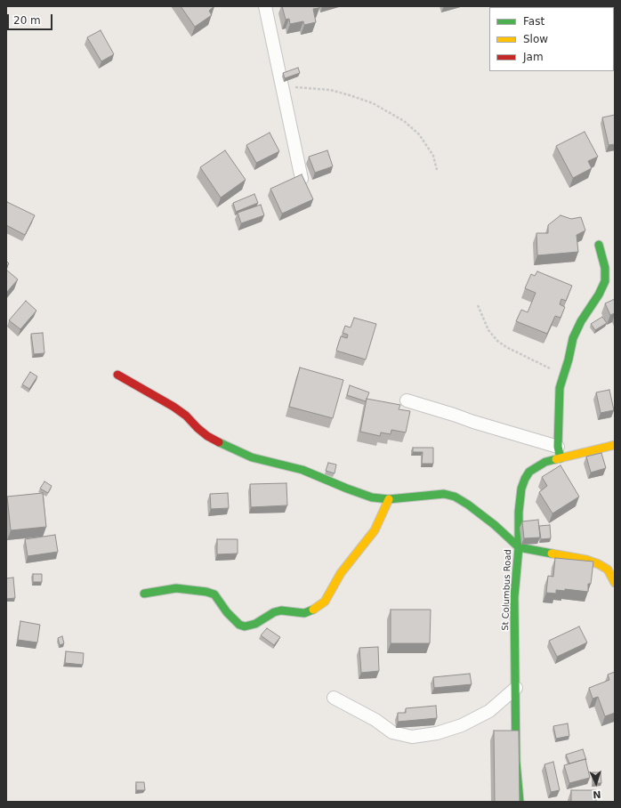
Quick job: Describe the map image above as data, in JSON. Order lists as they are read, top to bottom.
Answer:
{
  "streets": {
    "street": ["St Columbus Road"]
  },
  "legend": ["Fast", "Slow", "Jam"],
  "scale_bar": "20 m",
  "north": "bottom"
}
